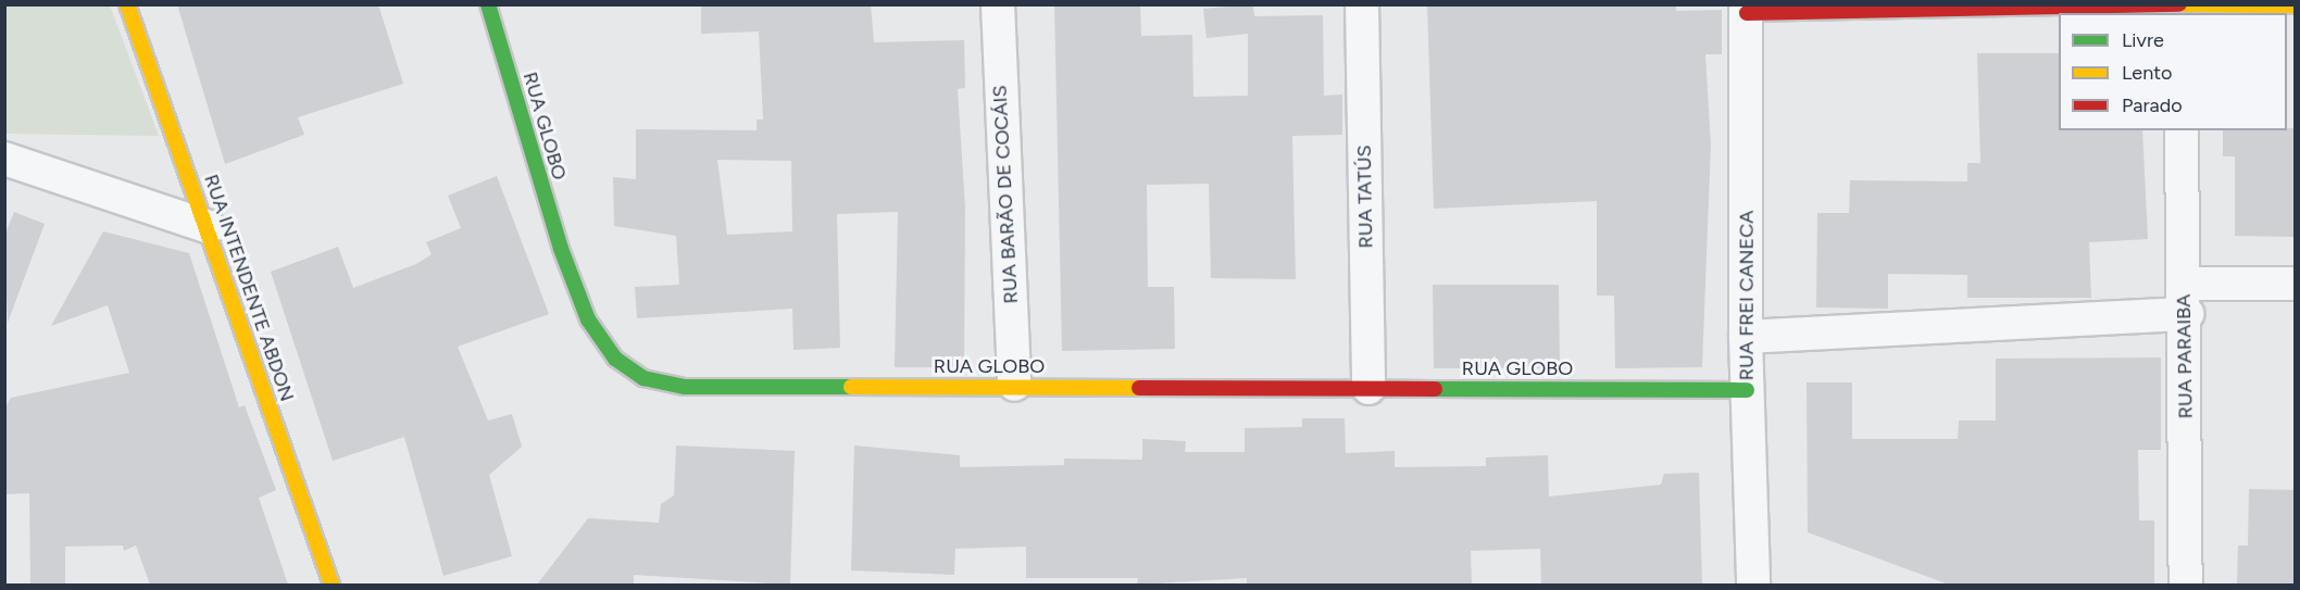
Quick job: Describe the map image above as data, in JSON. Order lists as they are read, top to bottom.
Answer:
{
  "streets": {
    "street": [
      "RUA GLOBO",
      "RUA BARÃO DE COCÁIS",
      "RUA TATÚS",
      "RUA INTENDENTE ABDON",
      "RUA FREI CANECA",
      "RUA PARAIBA"
    ]
  },
  "crossings": [
    ["RUA GLOBO", "RUA BARÃO DE COCÁIS"],
    ["RUA GLOBO", "RUA TATÚS"],
    ["RUA GLOBO", "RUA FREI CANECA"]
  ],
  "legend": ["Livre", "Lento", "Parado"]
}
